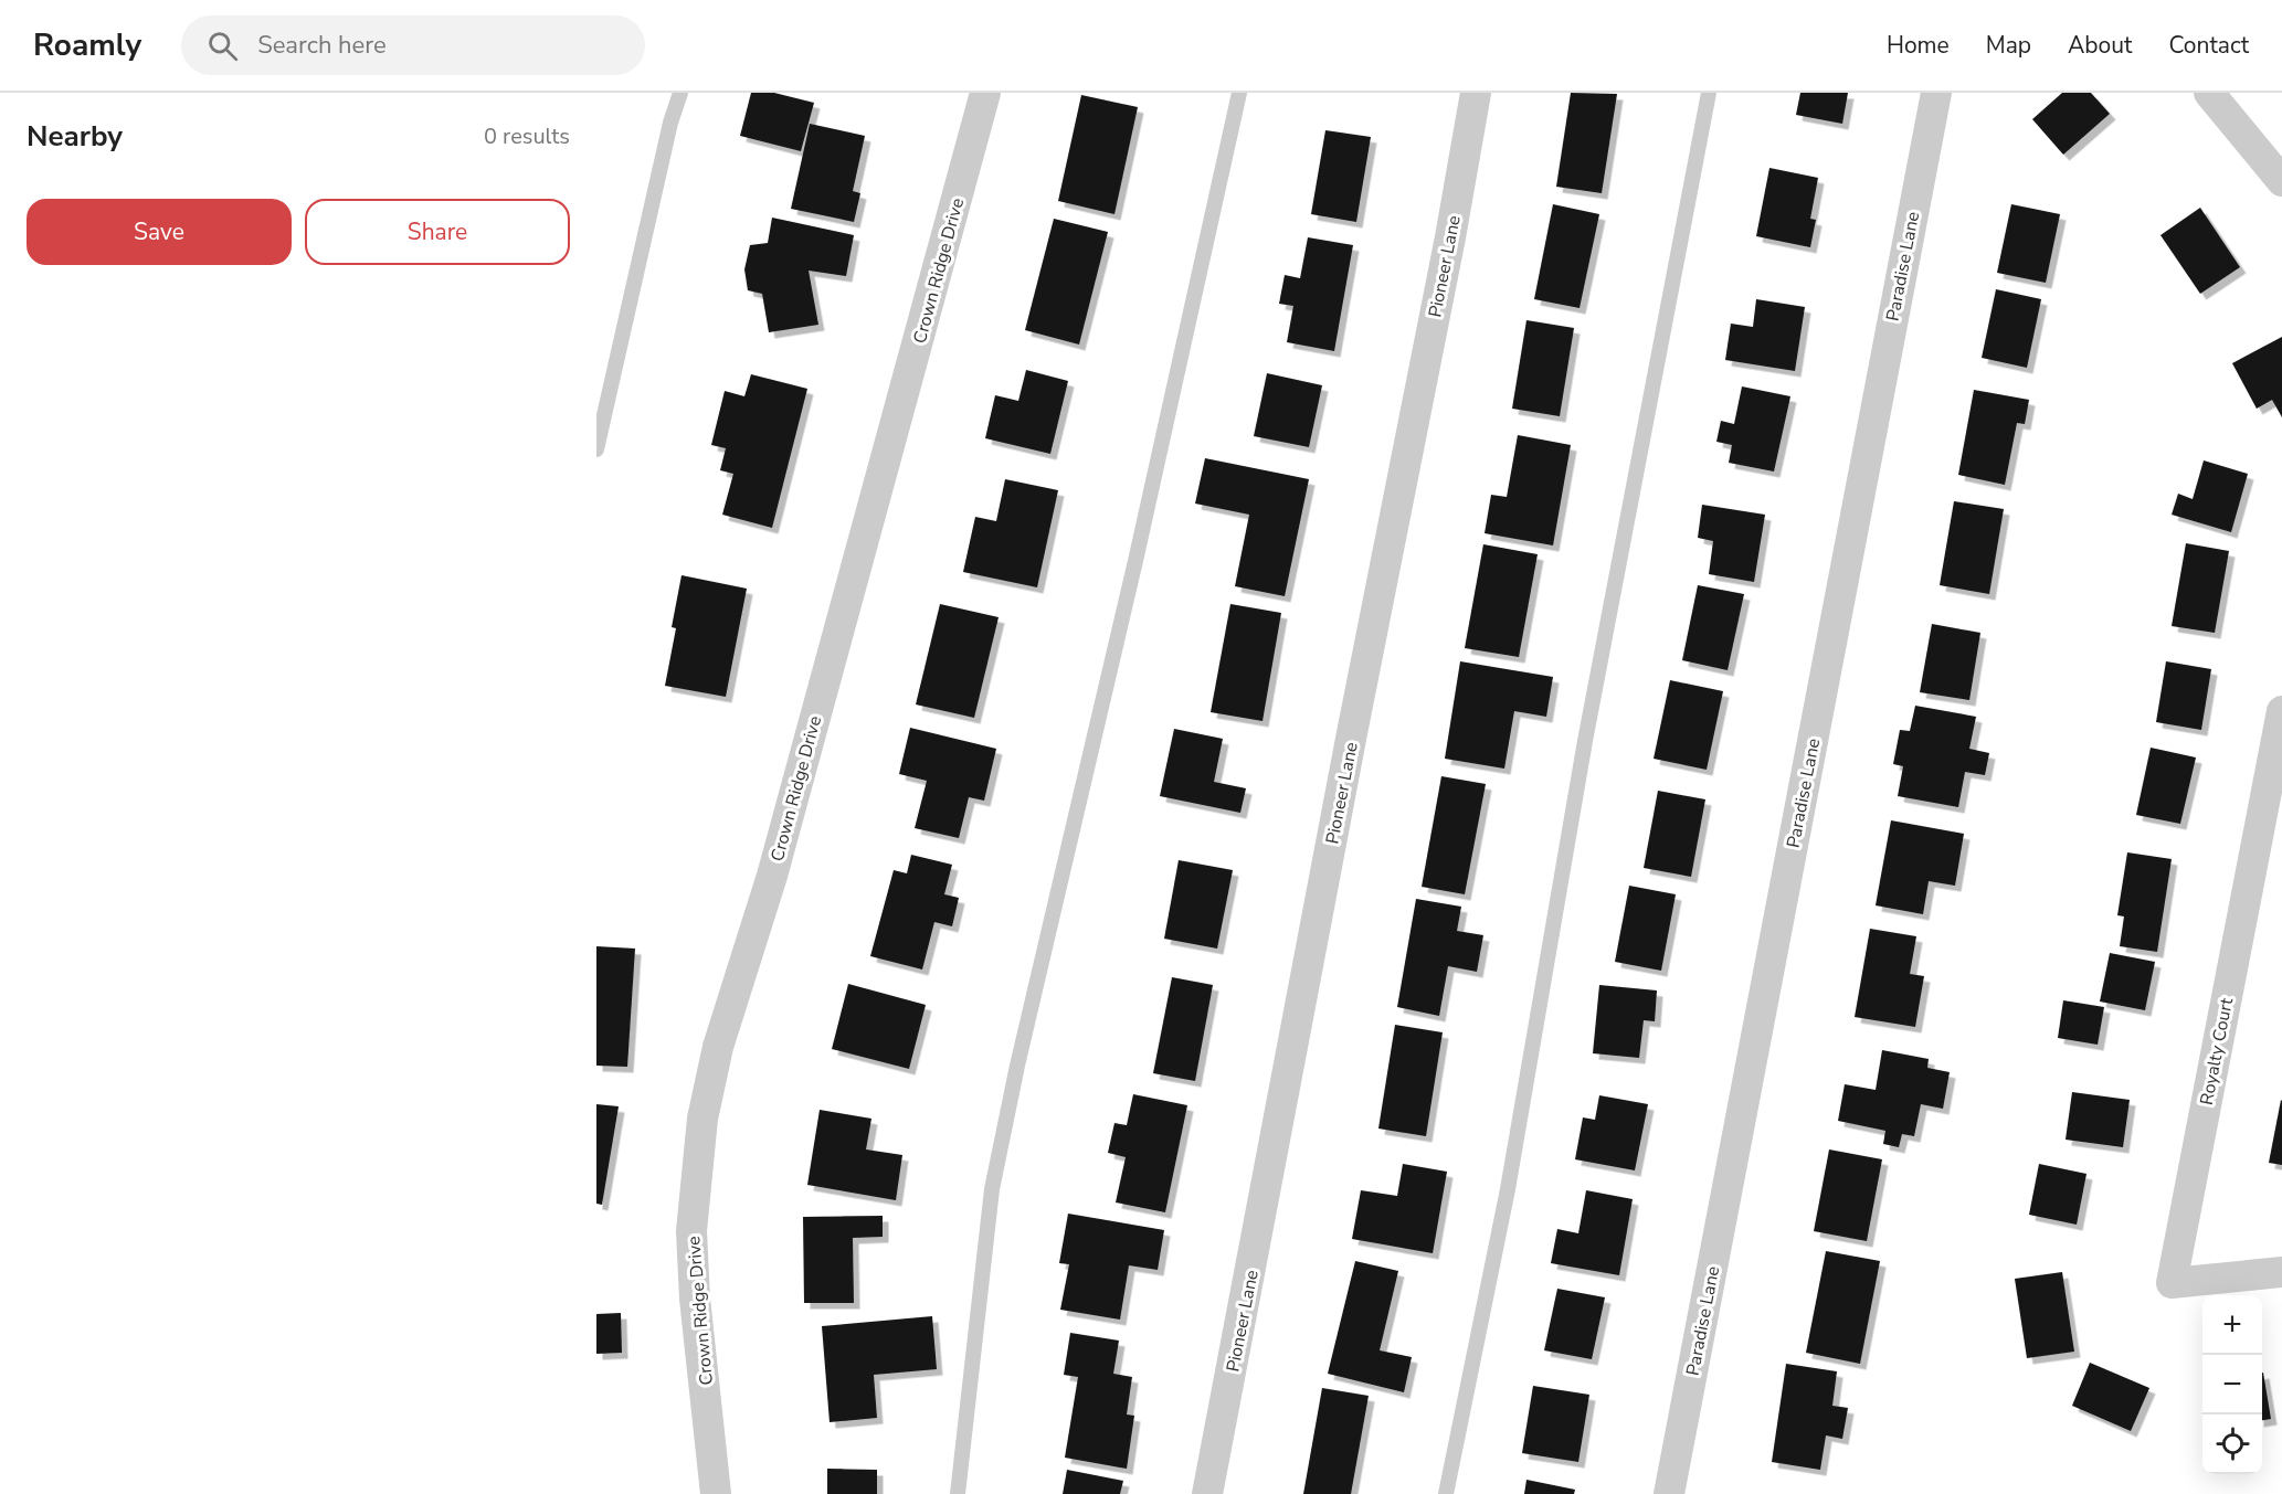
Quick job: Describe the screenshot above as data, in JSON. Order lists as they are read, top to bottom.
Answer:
{
  "streets": {
    "street": [
      "Pioneer Lane",
      "Paradise Lane",
      "Crown Ridge Drive",
      "Royalty Court"
    ]
  },
  "page": {
    "header": "Roamly",
    "search": "Search here",
    "nav": [
      "Home",
      "Map",
      "About",
      "Contact"
    ],
    "heading": ["Nearby", "0 results"],
    "buttons": ["Save", "Share"],
    "map_buttons": ["+", "−"]
  }
}
